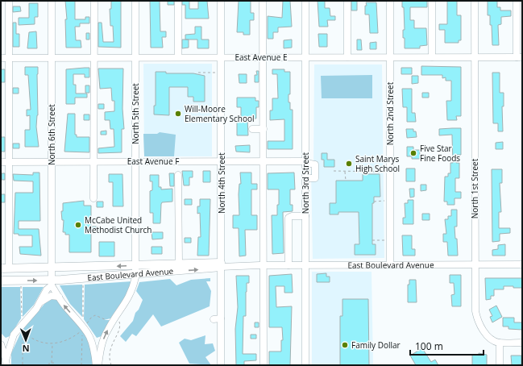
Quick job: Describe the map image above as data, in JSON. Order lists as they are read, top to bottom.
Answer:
{
  "streets": {
    "main road": ["East Boulevard Avenue"],
    "street": [
      "East Avenue E",
      "North 5th Street",
      "North 2nd Street",
      "North 6th Street",
      "East Avenue F",
      "North 4th Street",
      "North 3rd Street",
      "North 1st Street"
    ]
  },
  "crossings": [
    ["East Avenue E", "North 5th Street"],
    ["East Avenue E", "North 2nd Street"],
    ["East Avenue E", "North 6th Street"],
    ["East Avenue E", "North 4th Street"],
    ["East Avenue E", "North 3rd Street"],
    ["East Avenue E", "North 1st Street"],
    ["North 5th Street", "East Avenue F"],
    ["North 5th Street", "East Boulevard Avenue"],
    ["North 2nd Street", "East Boulevard Avenue"],
    ["North 6th Street", "East Avenue F"],
    ["North 6th Street", "East Boulevard Avenue"],
    ["East Avenue F", "North 4th Street"],
    ["East Avenue F", "North 3rd Street"],
    ["North 4th Street", "East Boulevard Avenue"],
    ["North 3rd Street", "East Boulevard Avenue"],
    ["North 1st Street", "East Boulevard Avenue"]
  ],
  "places": [
    "Will-Moore Elementary School",
    "Five Star Fine Foods",
    "Saint Marys High School",
    "McCabe United Methodist Church",
    "Family Dollar"
  ],
  "scale_bar": "100 m",
  "north": "bottom"
}
